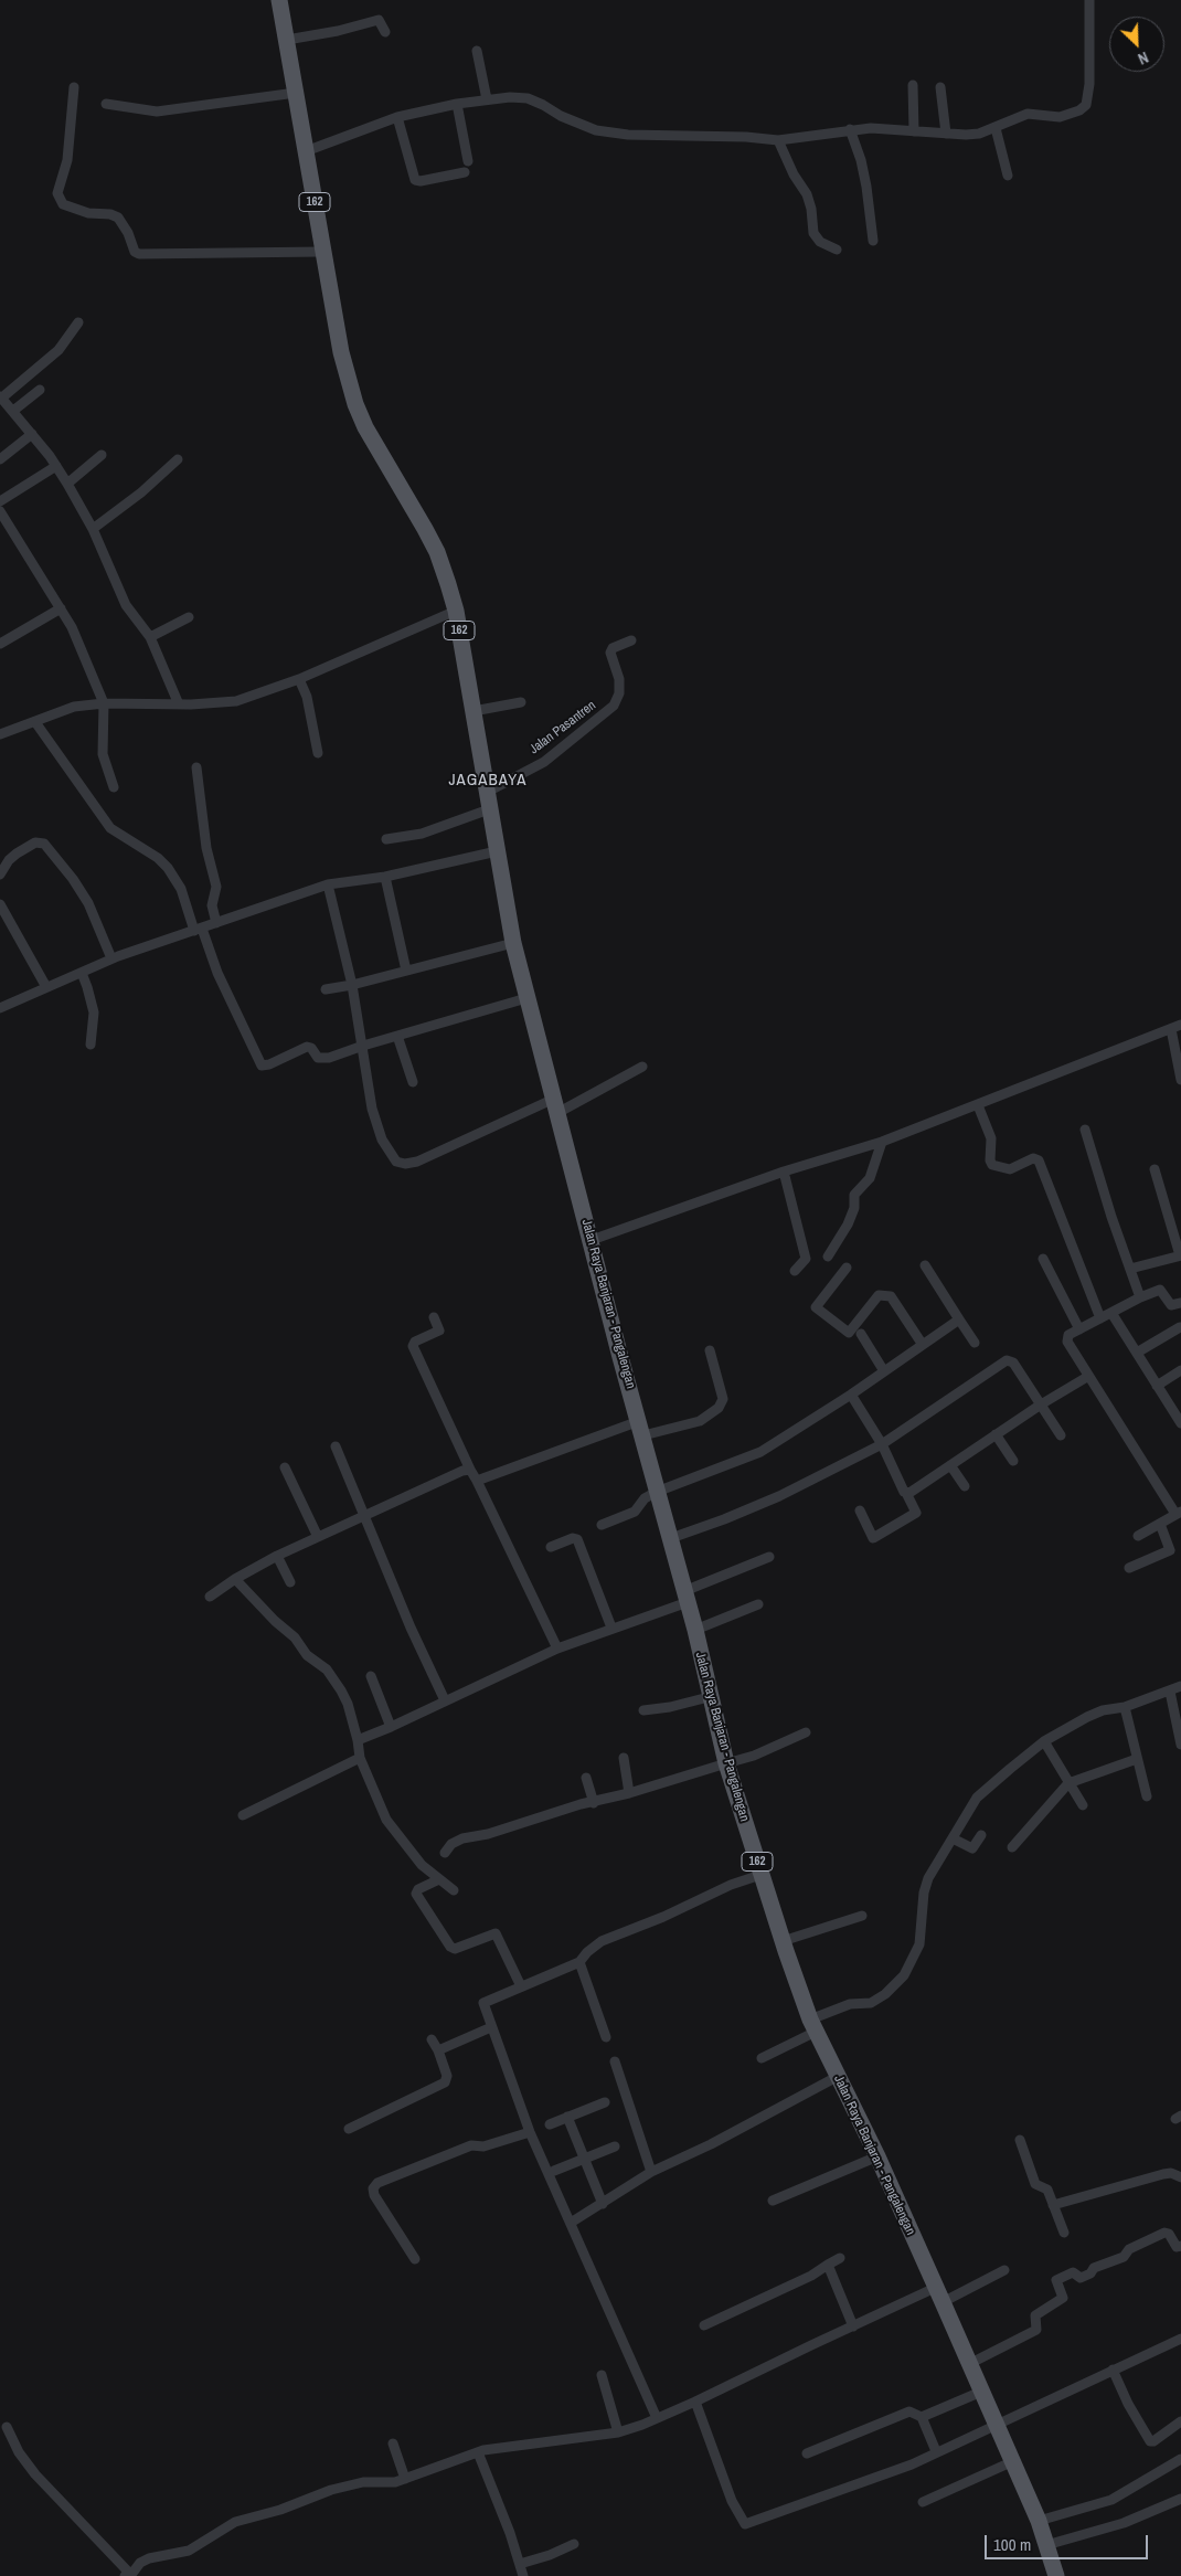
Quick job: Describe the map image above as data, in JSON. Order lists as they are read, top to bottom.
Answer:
{
  "streets": {
    "main road": ["162", "Jalan Raya Banjaran - Pangalengan"],
    "street": ["Jalan Pasantren"]
  },
  "crossings": [
    ["Jalan Pasantren", "Jalan Raya Banjaran - Pangalengan"]
  ],
  "districts": ["JAGABAYA"],
  "scale_bar": "100 m",
  "north": "bottom right"
}
